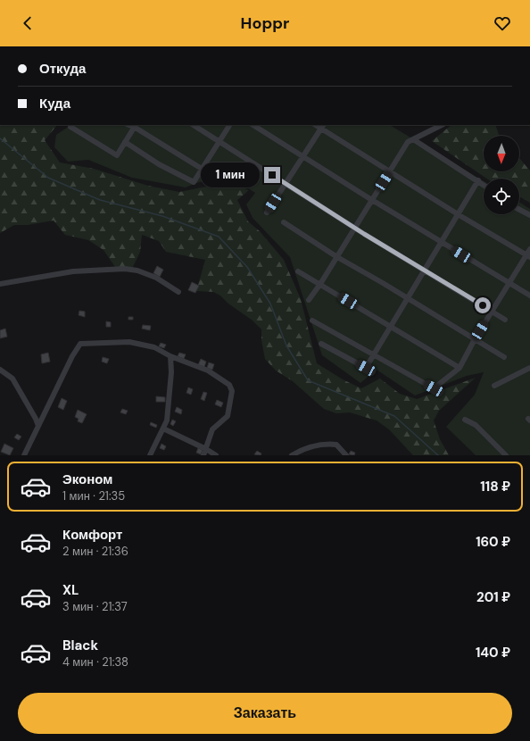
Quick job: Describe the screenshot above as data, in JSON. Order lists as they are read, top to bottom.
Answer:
{
  "north": "bottom",
  "page": {
    "header": "Hoppr",
    "banner": ["Откуда", "Куда"],
    "bubble": "1 мин",
    "list": [
      {
        "name": "Эконом",
        "note": "1 мин · 21:35",
        "value": "118 ₽"
      },
      {
        "name": "Комфорт",
        "note": "2 мин · 21:36",
        "value": "160 ₽"
      },
      {
        "name": "XL",
        "note": "3 мин · 21:37",
        "value": "201 ₽"
      },
      {
        "name": "Black",
        "note": "4 мин · 21:38",
        "value": "140 ₽"
      }
    ],
    "buttons": "Заказать"
  }
}
